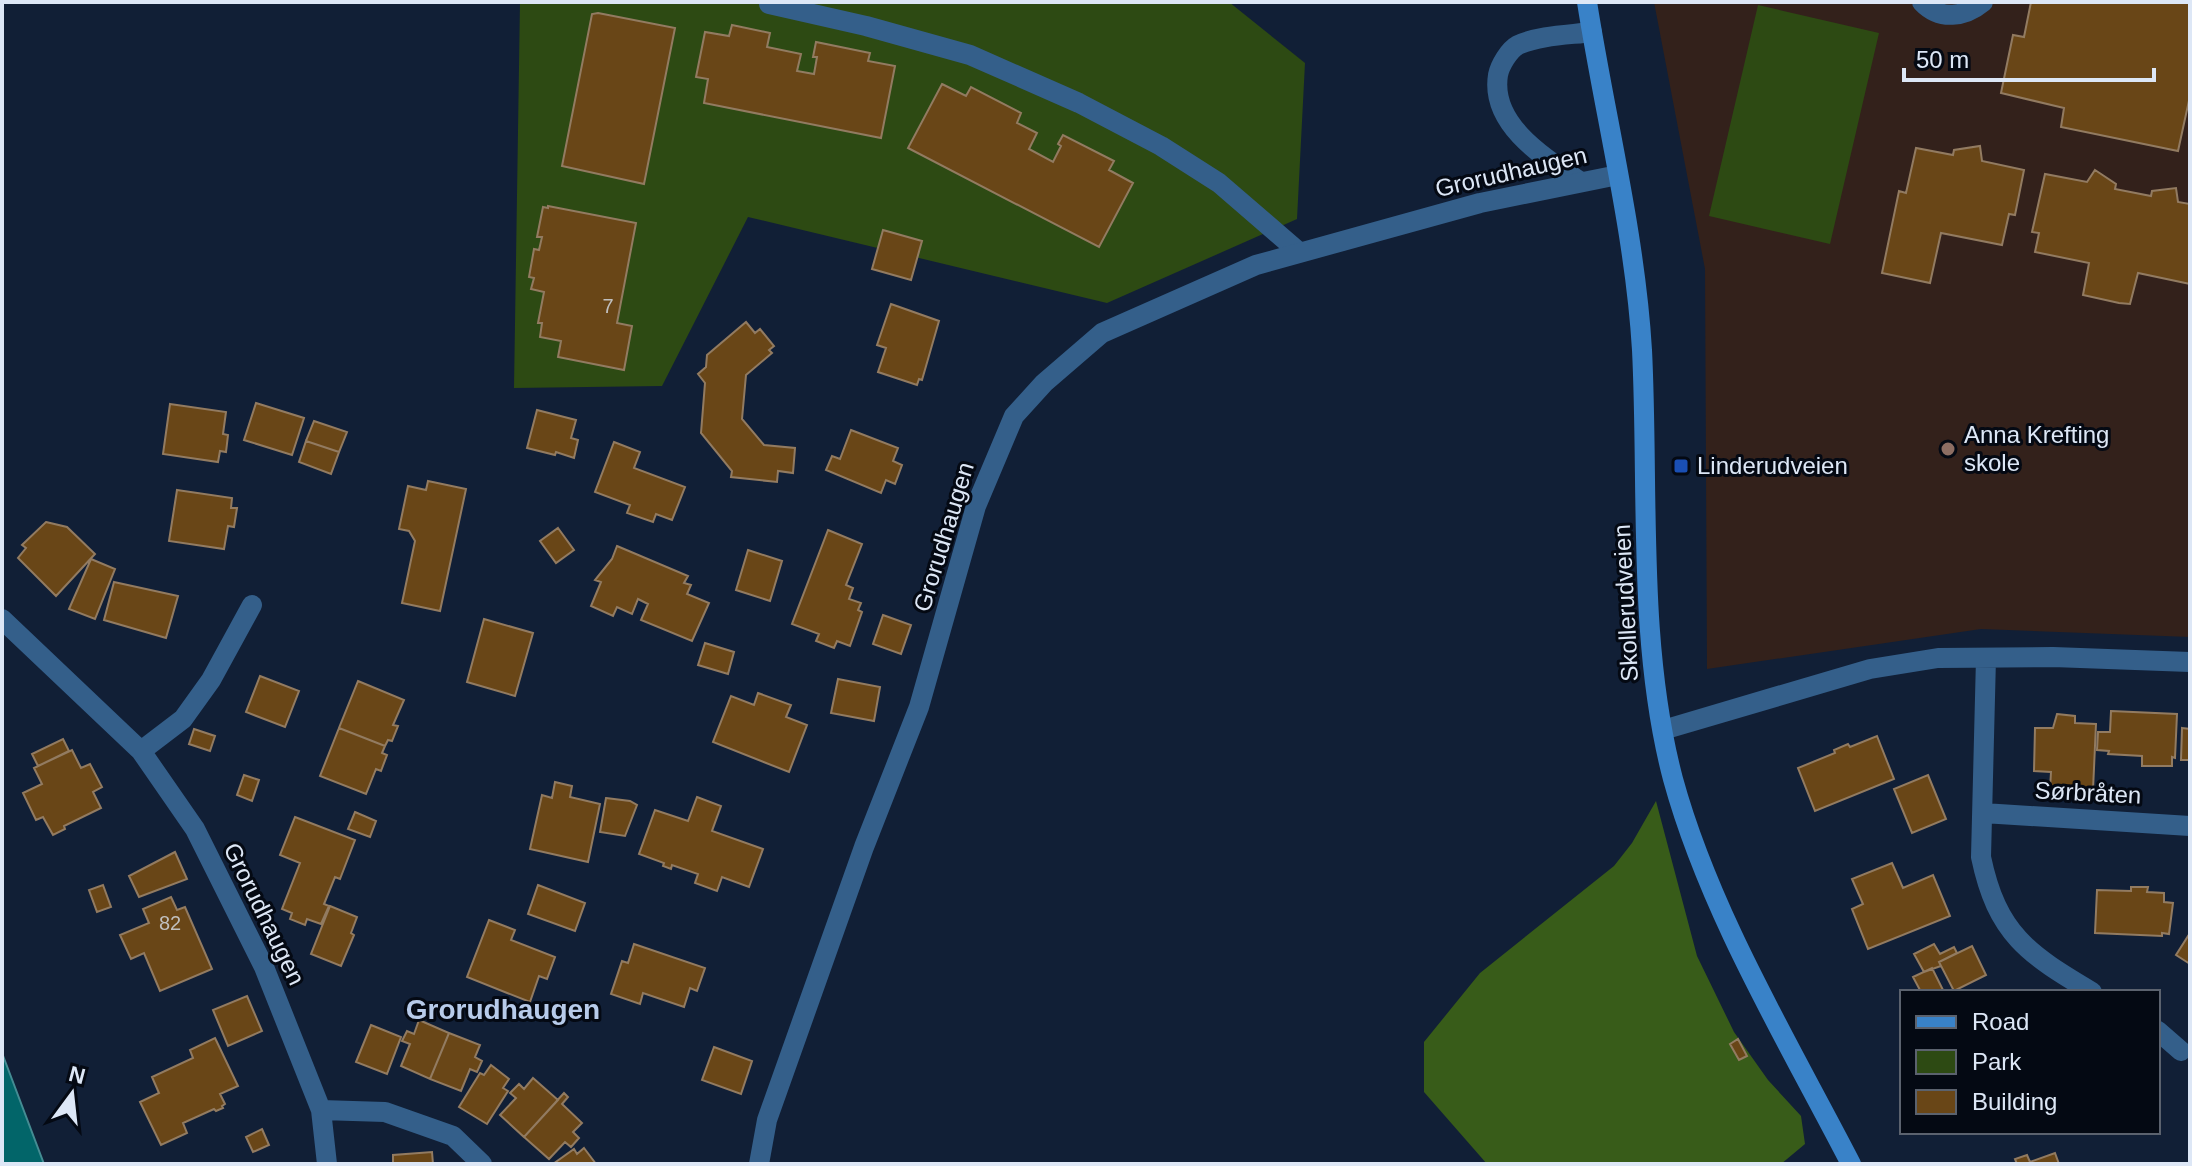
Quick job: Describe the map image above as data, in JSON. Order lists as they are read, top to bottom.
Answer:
{
  "streets": {
    "street": ["Grorudhaugen", "Skollerudveien", "Sørbråten"]
  },
  "crossings": [
    ["Grorudhaugen", "Skollerudveien"]
  ],
  "districts": ["Grorudhaugen"],
  "places": {
    "other": ["Anna Krefting skole"],
    "transit": ["Linderudveien"]
  },
  "house_numbers": ["7", "82"],
  "legend": ["Road", "Park", "Building"],
  "scale_bar": "50 m",
  "north": "top"
}
